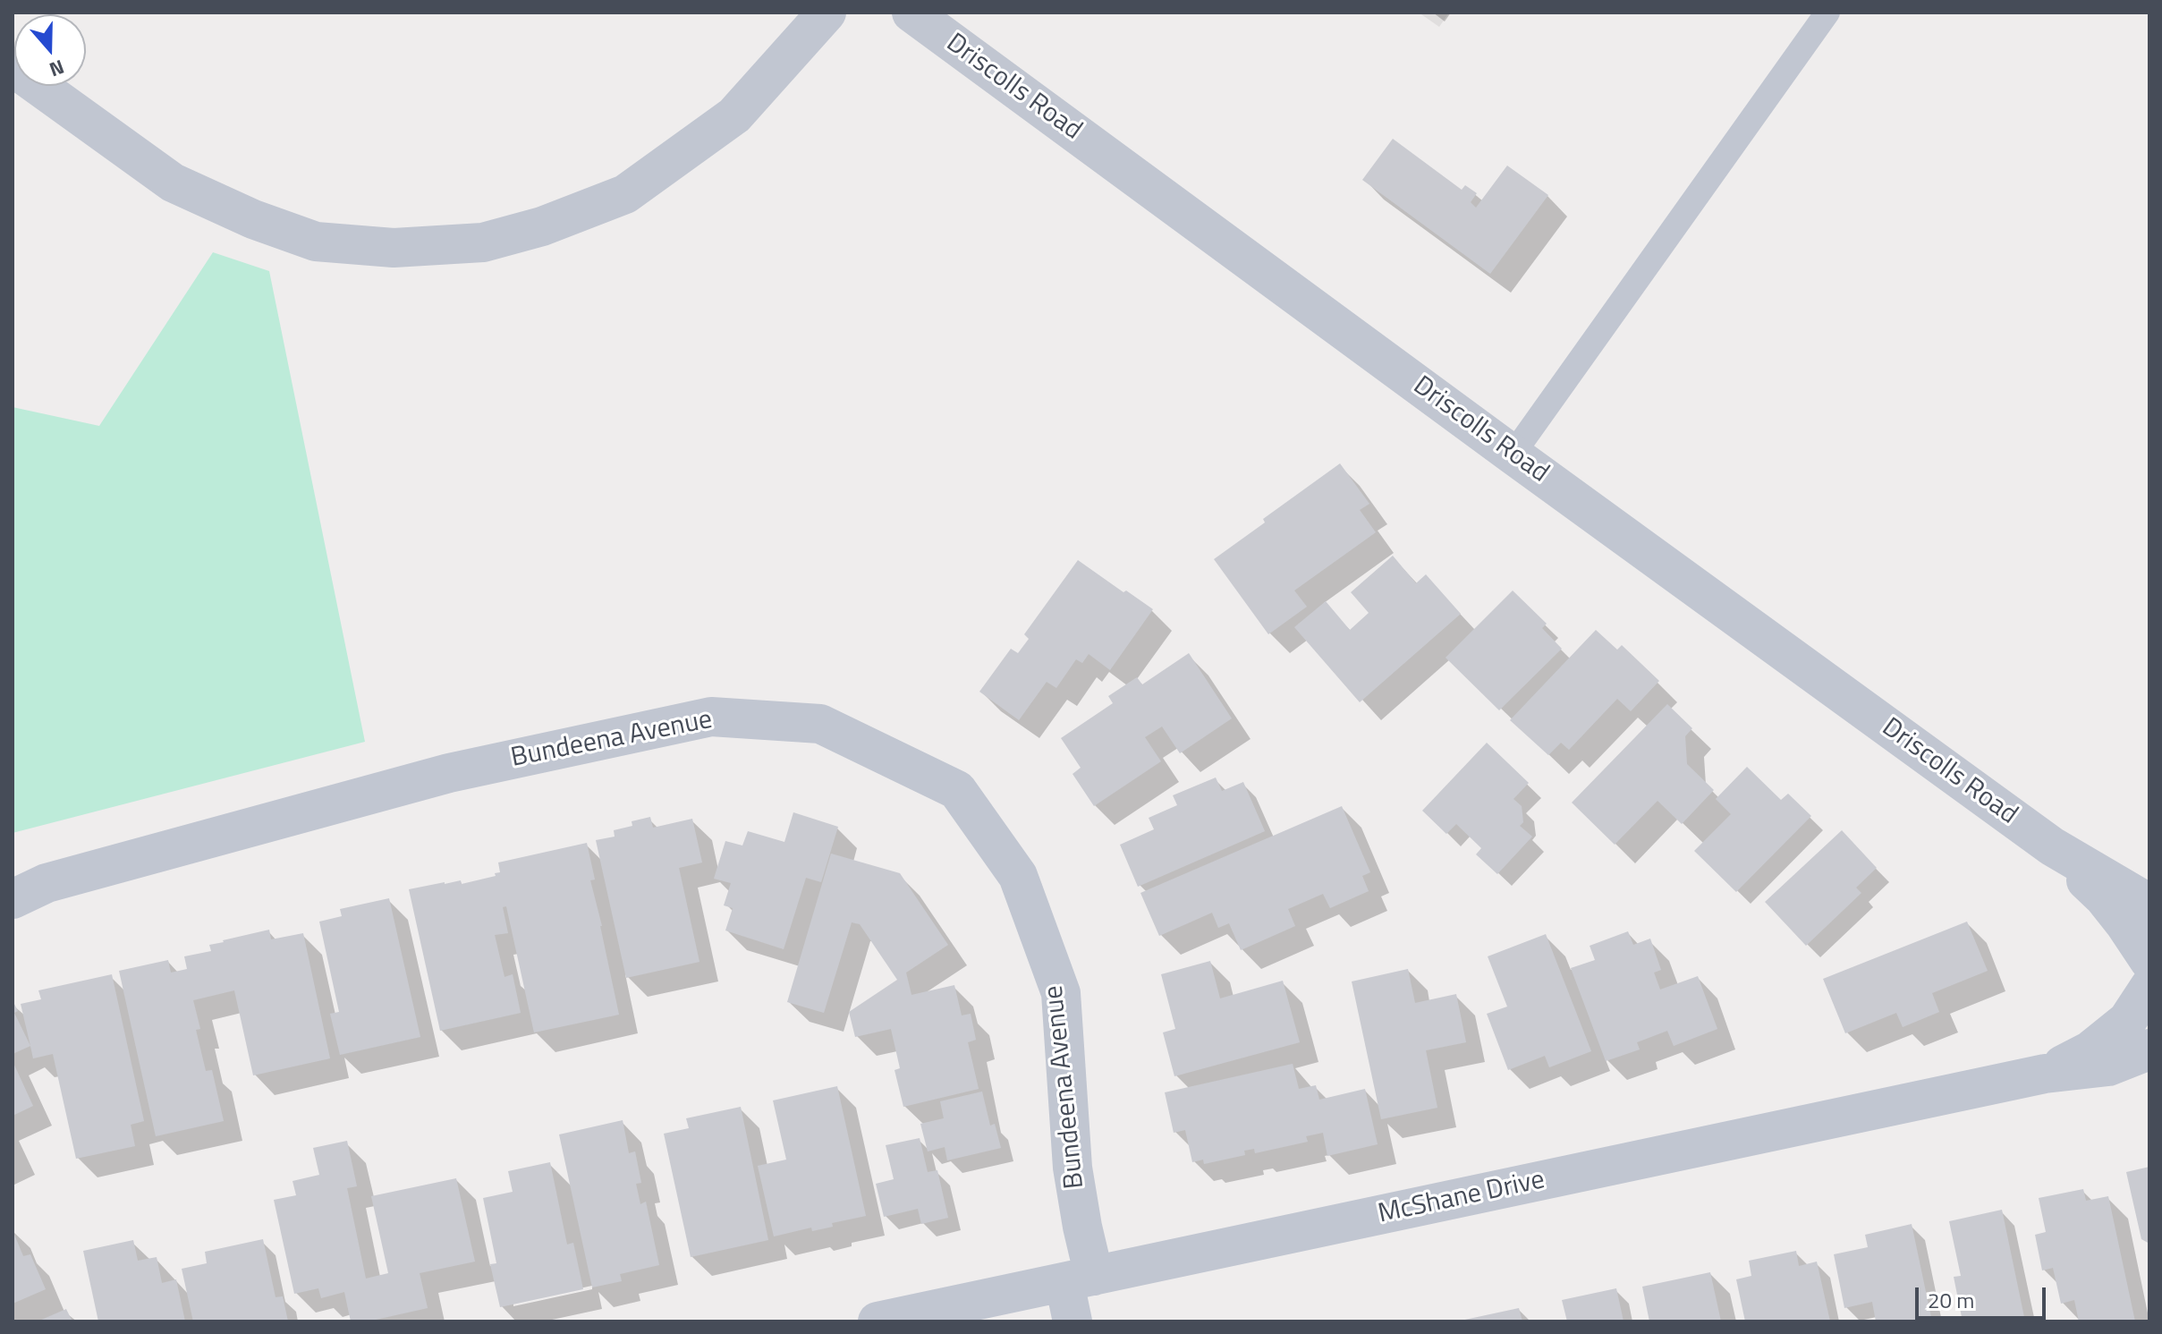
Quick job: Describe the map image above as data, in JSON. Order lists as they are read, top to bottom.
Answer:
{
  "streets": {
    "street": ["Driscolls Road", "Bundeena Avenue", "McShane Drive"]
  },
  "crossings": [
    ["Bundeena Avenue", "McShane Drive"]
  ],
  "scale_bar": "20 m",
  "north": "bottom"
}
